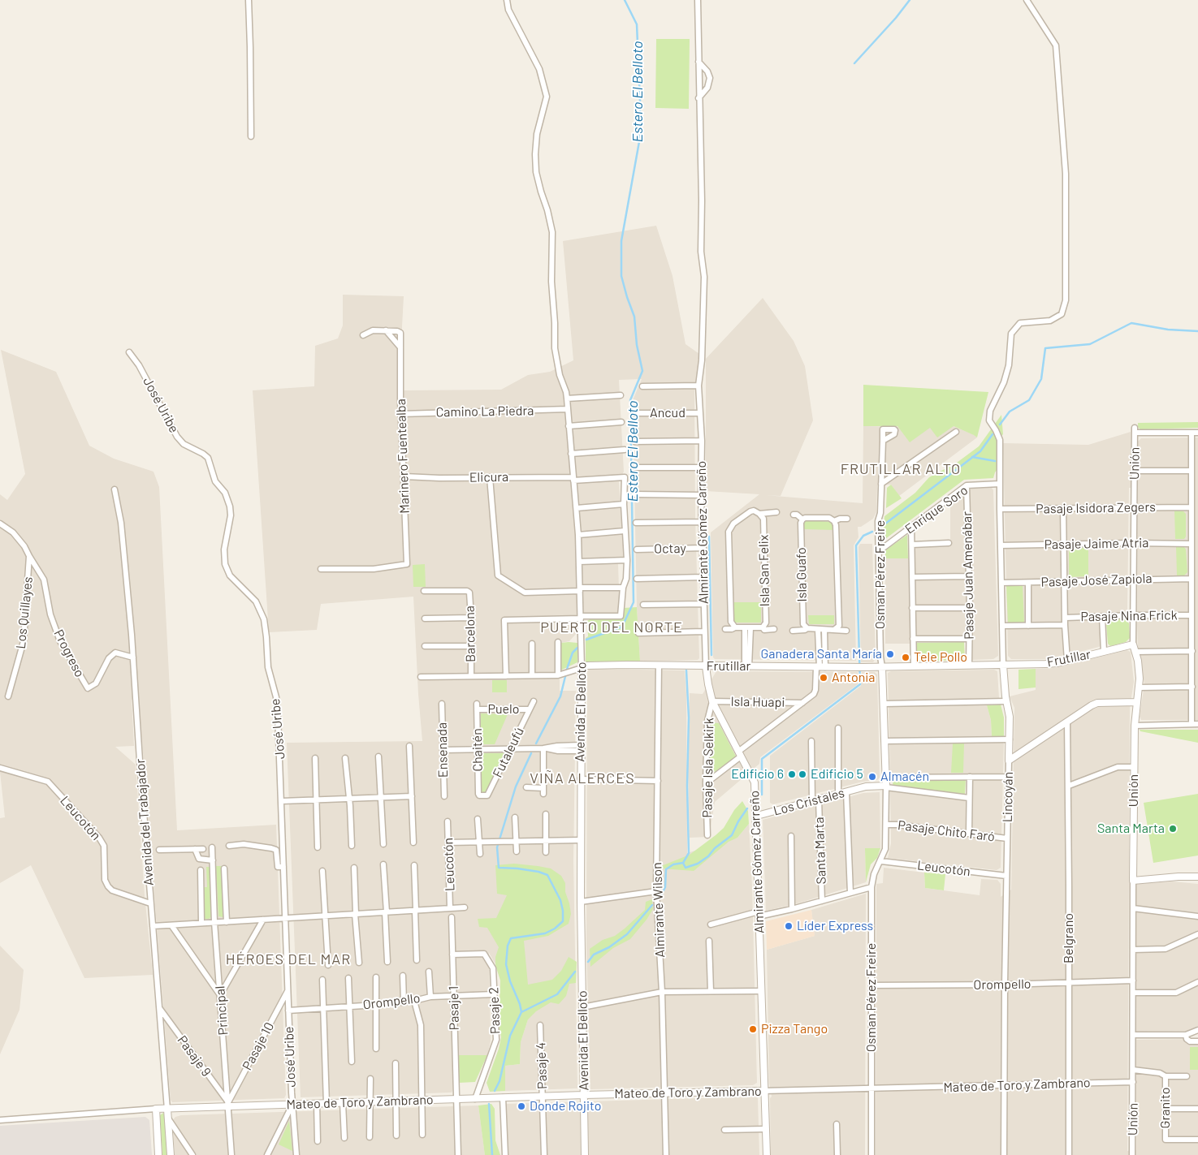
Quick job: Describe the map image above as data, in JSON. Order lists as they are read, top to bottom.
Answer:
{
  "streets": {
    "street": [
      "José Uribe",
      "Camino La Piedra",
      "Ancud",
      "Marinero Fuentealba",
      "Unión",
      "Elicura",
      "Pasaje Isidora Zegers",
      "Enrique Soro",
      "Almirante Gómez Carreño",
      "Pasaje Jaime Atria",
      "Octay",
      "Isla San Felix",
      "Isla Guafo",
      "Osman Pérez Freire",
      "Pasaje Juan Amenábar",
      "Pasaje José Zapiola",
      "Los Quillayes",
      "Pasaje Nina Frick",
      "Barcelona",
      "Progreso",
      "Frutillar",
      "Isla Huapi",
      "Puelo",
      "Avenida El Belloto",
      "Ensenada",
      "Chaitén",
      "Futaleufú",
      "Pasaje Isla Selkirk",
      "Lincoyán",
      "Los Cristales",
      "Leucotón",
      "Avenida del Trabajador",
      "Pasaje Chito Faró",
      "Santa Marta",
      "Almirante Wilson",
      "Belgrano",
      "Orompello",
      "Pasaje 1",
      "Principal",
      "Pasaje 2",
      "Pasaje 10",
      "Pasaje 9",
      "Pasaje 4",
      "Mateo de Toro y Zambrano",
      "Granito"
    ]
  },
  "crossings": [
    ["José Uribe", "Leucotón"],
    ["José Uribe", "Orompello"],
    ["José Uribe", "Pasaje 10"],
    ["José Uribe", "Mateo de Toro y Zambrano"],
    ["Camino La Piedra", "Marinero Fuentealba"],
    ["Camino La Piedra", "Avenida El Belloto"],
    ["Ancud", "Almirante Gómez Carreño"],
    ["Marinero Fuentealba", "Elicura"],
    ["Unión", "Pasaje Isidora Zegers"],
    ["Unión", "Pasaje Jaime Atria"],
    ["Unión", "Pasaje José Zapiola"],
    ["Unión", "Pasaje Nina Frick"],
    ["Unión", "Frutillar"],
    ["Unión", "Orompello"],
    ["Unión", "Mateo de Toro y Zambrano"],
    ["Elicura", "Avenida El Belloto"],
    ["Pasaje Isidora Zegers", "Lincoyán"],
    ["Enrique Soro", "Osman Pérez Freire"],
    ["Enrique Soro", "Pasaje Juan Amenábar"],
    ["Enrique Soro", "Lincoyán"],
    ["Almirante Gómez Carreño", "Octay"],
    ["Almirante Gómez Carreño", "Frutillar"],
    ["Almirante Gómez Carreño", "Isla Huapi"],
    ["Almirante Gómez Carreño", "Pasaje Isla Selkirk"],
    ["Almirante Gómez Carreño", "Los Cristales"],
    ["Almirante Gómez Carreño", "Mateo de Toro y Zambrano"],
    ["Pasaje Jaime Atria", "Lincoyán"],
    ["Osman Pérez Freire", "Frutillar"],
    ["Osman Pérez Freire", "Los Cristales"],
    ["Osman Pérez Freire", "Leucotón"],
    ["Osman Pérez Freire", "Pasaje Chito Faró"],
    ["Osman Pérez Freire", "Orompello"],
    ["Osman Pérez Freire", "Mateo de Toro y Zambrano"],
    ["Pasaje Juan Amenábar", "Frutillar"],
    ["Pasaje José Zapiola", "Lincoyán"],
    ["Los Quillayes", "Progreso"],
    ["Barcelona", "Frutillar"],
    ["Progreso", "Avenida del Trabajador"],
    ["Frutillar", "Avenida El Belloto"],
    ["Frutillar", "Lincoyán"],
    ["Frutillar", "Almirante Wilson"],
    ["Isla Huapi", "Pasaje Isla Selkirk"],
    ["Puelo", "Chaitén"],
    ["Puelo", "Futaleufú"],
    ["Avenida El Belloto", "Mateo de Toro y Zambrano"],
    ["Chaitén", "Futaleufú"],
    ["Lincoyán", "Leucotón"],
    ["Lincoyán", "Pasaje Chito Faró"],
    ["Lincoyán", "Orompello"],
    ["Lincoyán", "Mateo de Toro y Zambrano"],
    ["Los Cristales", "Santa Marta"],
    ["Leucotón", "Avenida del Trabajador"],
    ["Leucotón", "Principal"],
    ["Avenida del Trabajador", "Pasaje 9"],
    ["Avenida del Trabajador", "Mateo de Toro y Zambrano"],
    ["Almirante Wilson", "Mateo de Toro y Zambrano"],
    ["Belgrano", "Orompello"],
    ["Belgrano", "Mateo de Toro y Zambrano"],
    ["Orompello", "Pasaje 1"],
    ["Orompello", "Pasaje 2"],
    ["Pasaje 1", "Pasaje 2"],
    ["Pasaje 1", "Mateo de Toro y Zambrano"],
    ["Principal", "Pasaje 10"],
    ["Principal", "Pasaje 9"],
    ["Principal", "Mateo de Toro y Zambrano"],
    ["Pasaje 2", "Mateo de Toro y Zambrano"],
    ["Pasaje 10", "Pasaje 9"],
    ["Pasaje 10", "Mateo de Toro y Zambrano"],
    ["Pasaje 9", "Mateo de Toro y Zambrano"],
    ["Pasaje 4", "Mateo de Toro y Zambrano"]
  ],
  "districts": [
    "FRUTILLAR ALTO",
    "PUERTO DEL NORTE",
    "VIÑA ALERCES",
    "HÉROES DEL MAR"
  ],
  "water": ["Estero El Belloto"],
  "places": [
    "Ganadera Santa María",
    "Tele Pollo",
    "Antonia",
    "Edificio 6",
    "Edificio 5",
    "Almacén",
    "Santa Marta",
    "Líder Express",
    "Pizza Tango",
    "Donde Rojito"
  ]
}
